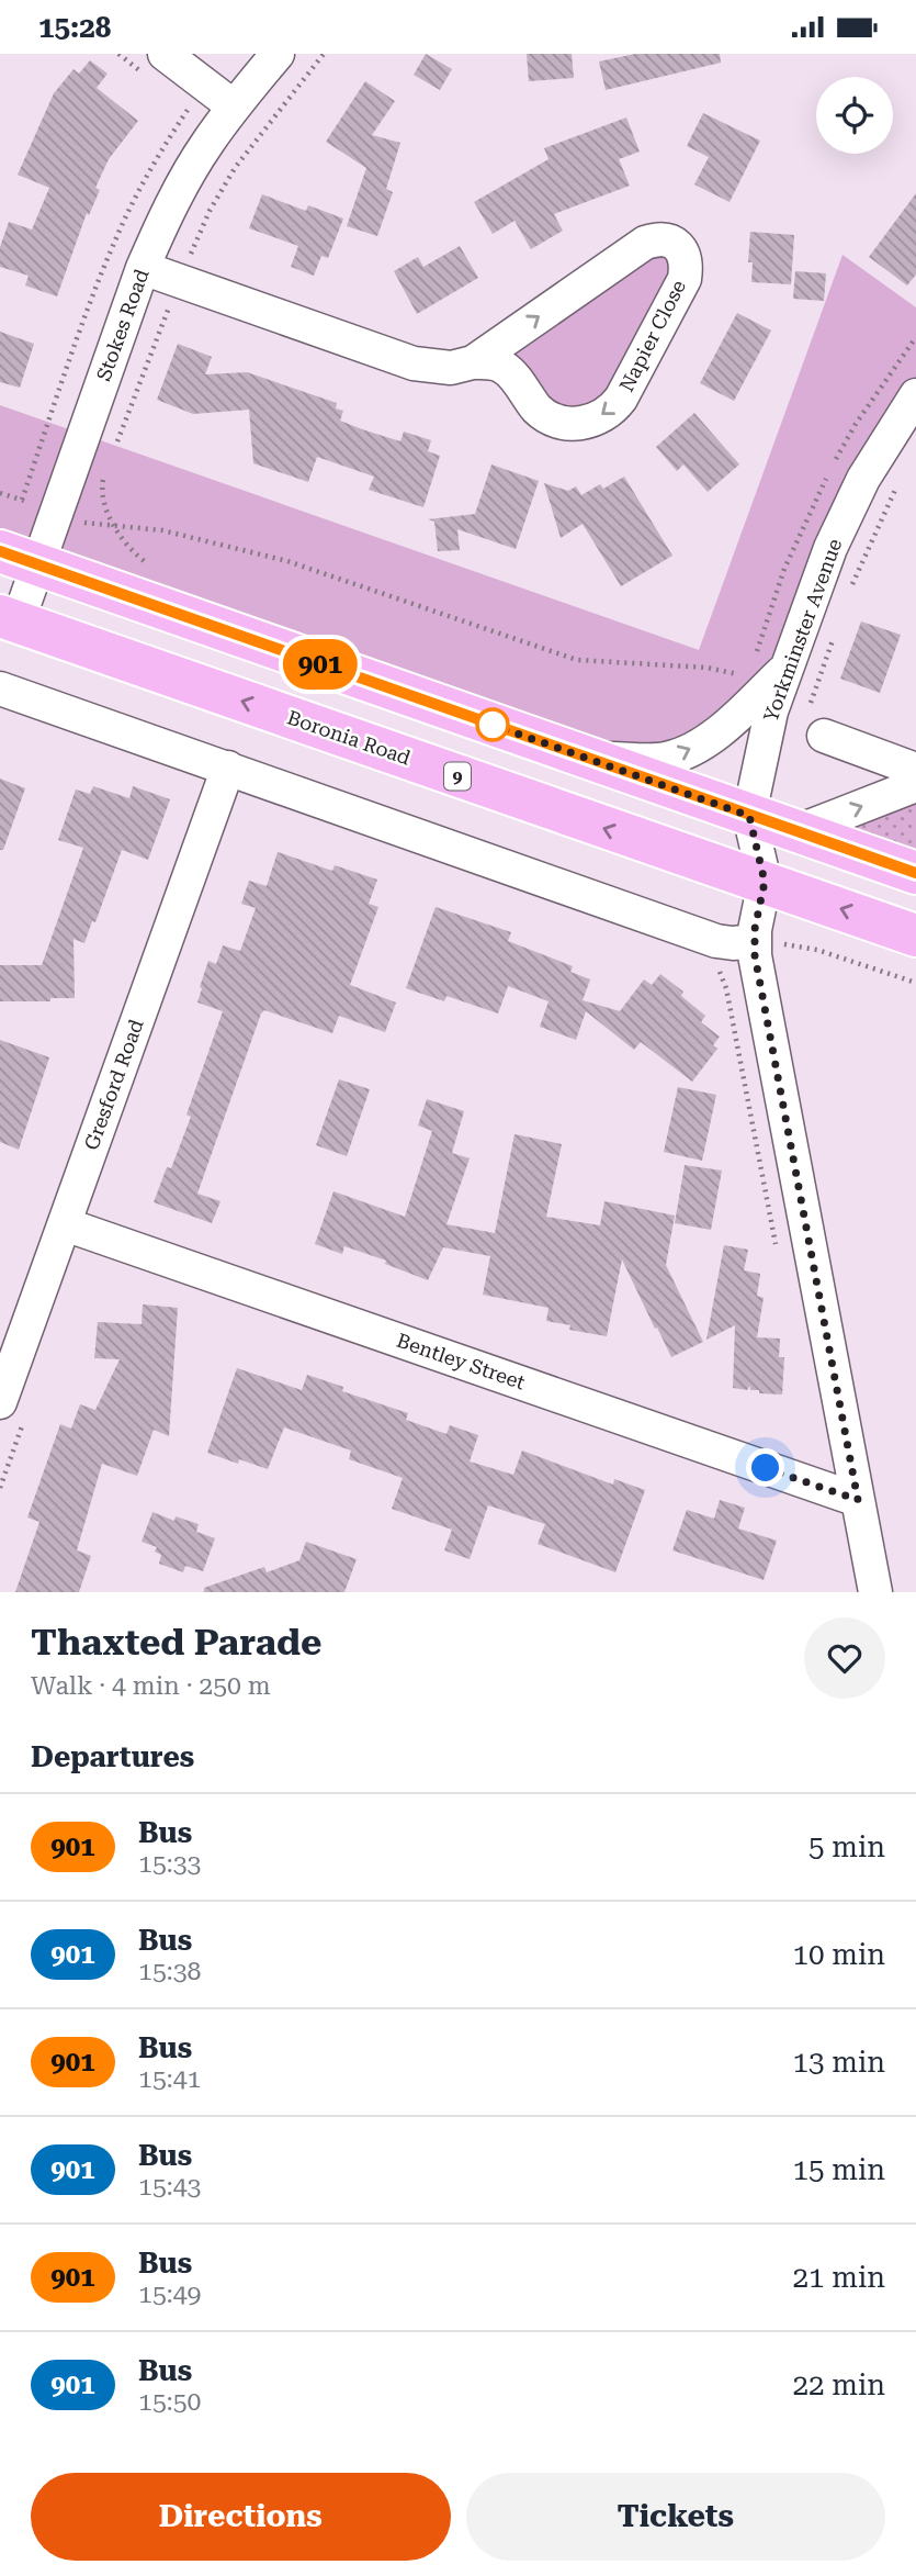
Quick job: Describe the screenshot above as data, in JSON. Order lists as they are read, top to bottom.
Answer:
{
  "streets": {
    "main road": ["Boronia Road", "9"],
    "street": [
      "Stokes Road",
      "Napier Close",
      "Yorkminster Avenue",
      "Gresford Road",
      "Bentley Street"
    ]
  },
  "crossings": [
    ["Stokes Road", "Napier Close"],
    ["Stokes Road", "Boronia Road"],
    ["Yorkminster Avenue", "Boronia Road"],
    ["Gresford Road", "Bentley Street"]
  ],
  "lines": ["bus line 901"],
  "page": {
    "status": "15:28",
    "on_map": "901",
    "heading": [
      ["Thaxted Parade", "Walk · 4 min · 250 m"],
      "Departures"
    ],
    "list": [
      {
        "mark": "901",
        "name": "Bus",
        "note": "15:33",
        "value": "5 min"
      },
      {
        "mark": "901",
        "name": "Bus",
        "note": "15:38",
        "value": "10 min"
      },
      {
        "mark": "901",
        "name": "Bus",
        "note": "15:41",
        "value": "13 min"
      },
      {
        "mark": "901",
        "name": "Bus",
        "note": "15:43",
        "value": "15 min"
      },
      {
        "mark": "901",
        "name": "Bus",
        "note": "15:49",
        "value": "21 min"
      },
      {
        "mark": "901",
        "name": "Bus",
        "note": "15:50",
        "value": "22 min"
      }
    ],
    "buttons": ["Directions", "Tickets"]
  }
}
